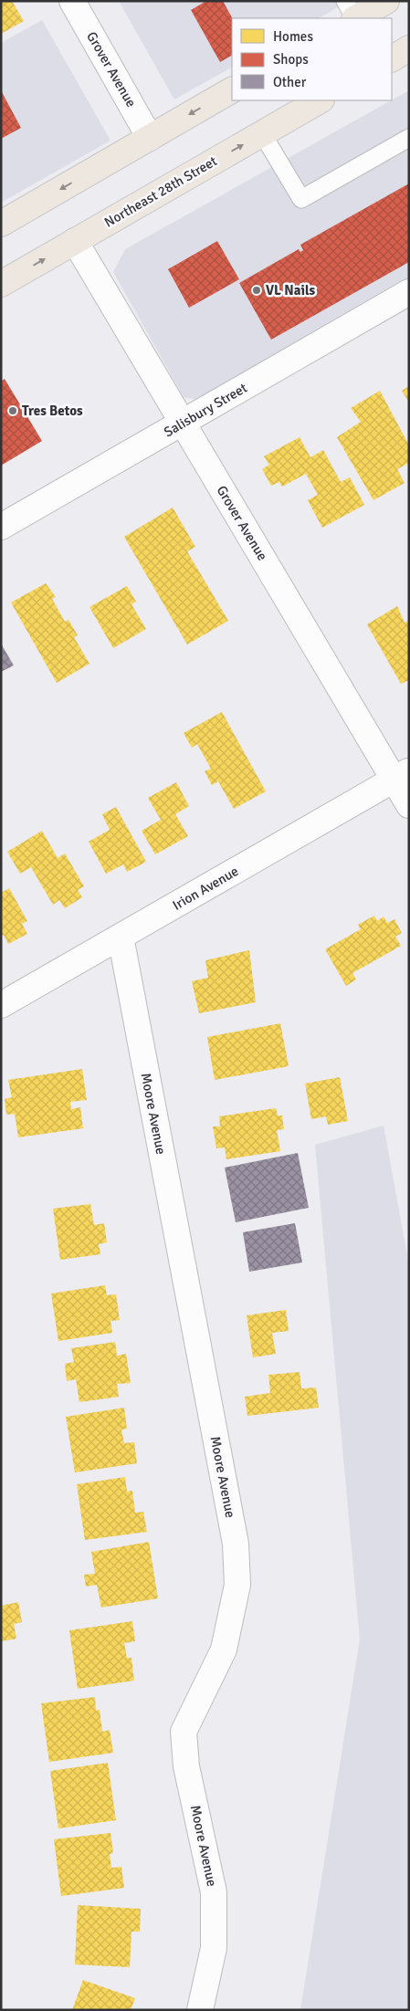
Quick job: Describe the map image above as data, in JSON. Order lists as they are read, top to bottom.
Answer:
{
  "streets": {
    "main road": ["Northeast 28th Street"],
    "street": [
      "Grover Avenue",
      "Salisbury Street",
      "Irion Avenue",
      "Moore Avenue"
    ]
  },
  "crossings": [
    ["Grover Avenue", "Northeast 28th Street"],
    ["Grover Avenue", "Salisbury Street"],
    ["Grover Avenue", "Irion Avenue"],
    ["Irion Avenue", "Moore Avenue"]
  ],
  "places": ["VL Nails", "Tres Betos"],
  "legend": ["Homes", "Shops", "Other"]
}
